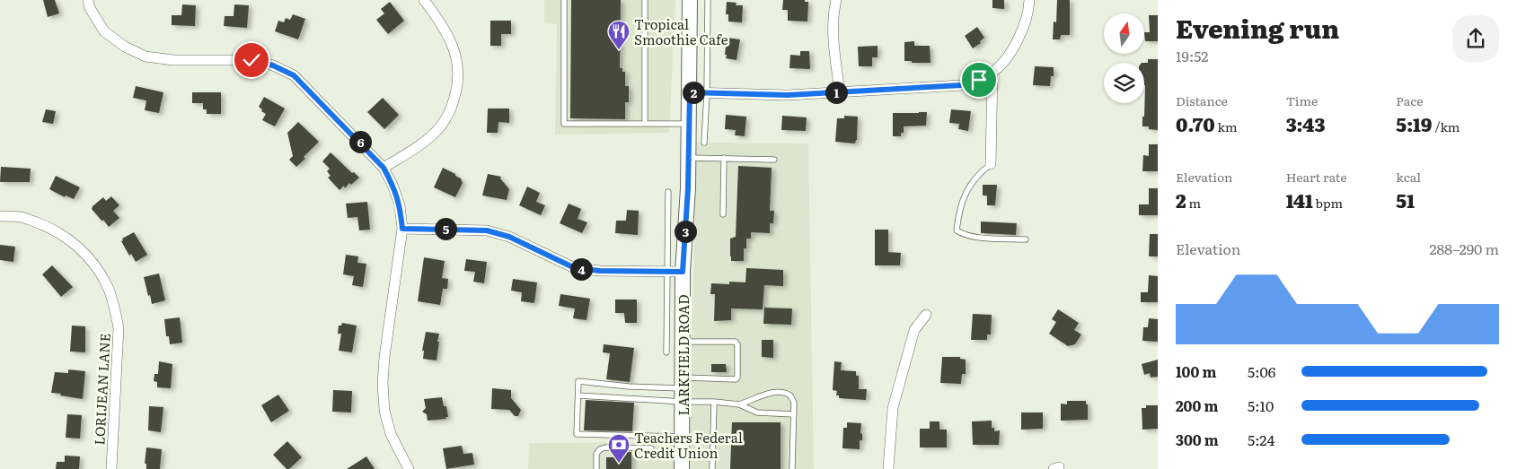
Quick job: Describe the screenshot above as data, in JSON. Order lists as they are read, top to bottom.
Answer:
{
  "streets": {
    "main road": ["LARKFIELD ROAD"],
    "street": ["LORIJEAN LANE"]
  },
  "places": {
    "restaurant": ["Tropical Smoothie Cafe"],
    "bank": ["Teachers Federal Credit Union"]
  },
  "north": "top",
  "page": {
    "heading": ["Evening run", "19:52"],
    "stats": [
      ["Distance", "0.70 km"],
      ["Time", "3:43"],
      ["Pace", "5:19 /km"],
      ["Elevation", "2 m"],
      ["Heart rate", "141 bpm"],
      ["kcal", "51"]
    ],
    "pins": [
      "1",
      "2",
      "6",
      "5",
      "3",
      "4"
    ],
    "chart": ["Elevation", "288–290 m"],
    "list": [
      {
        "name": "100 m",
        "note": "5:06"
      },
      {
        "name": "200 m",
        "note": "5:10"
      },
      {
        "name": "300 m",
        "note": "5:24"
      }
    ]
  }
}
